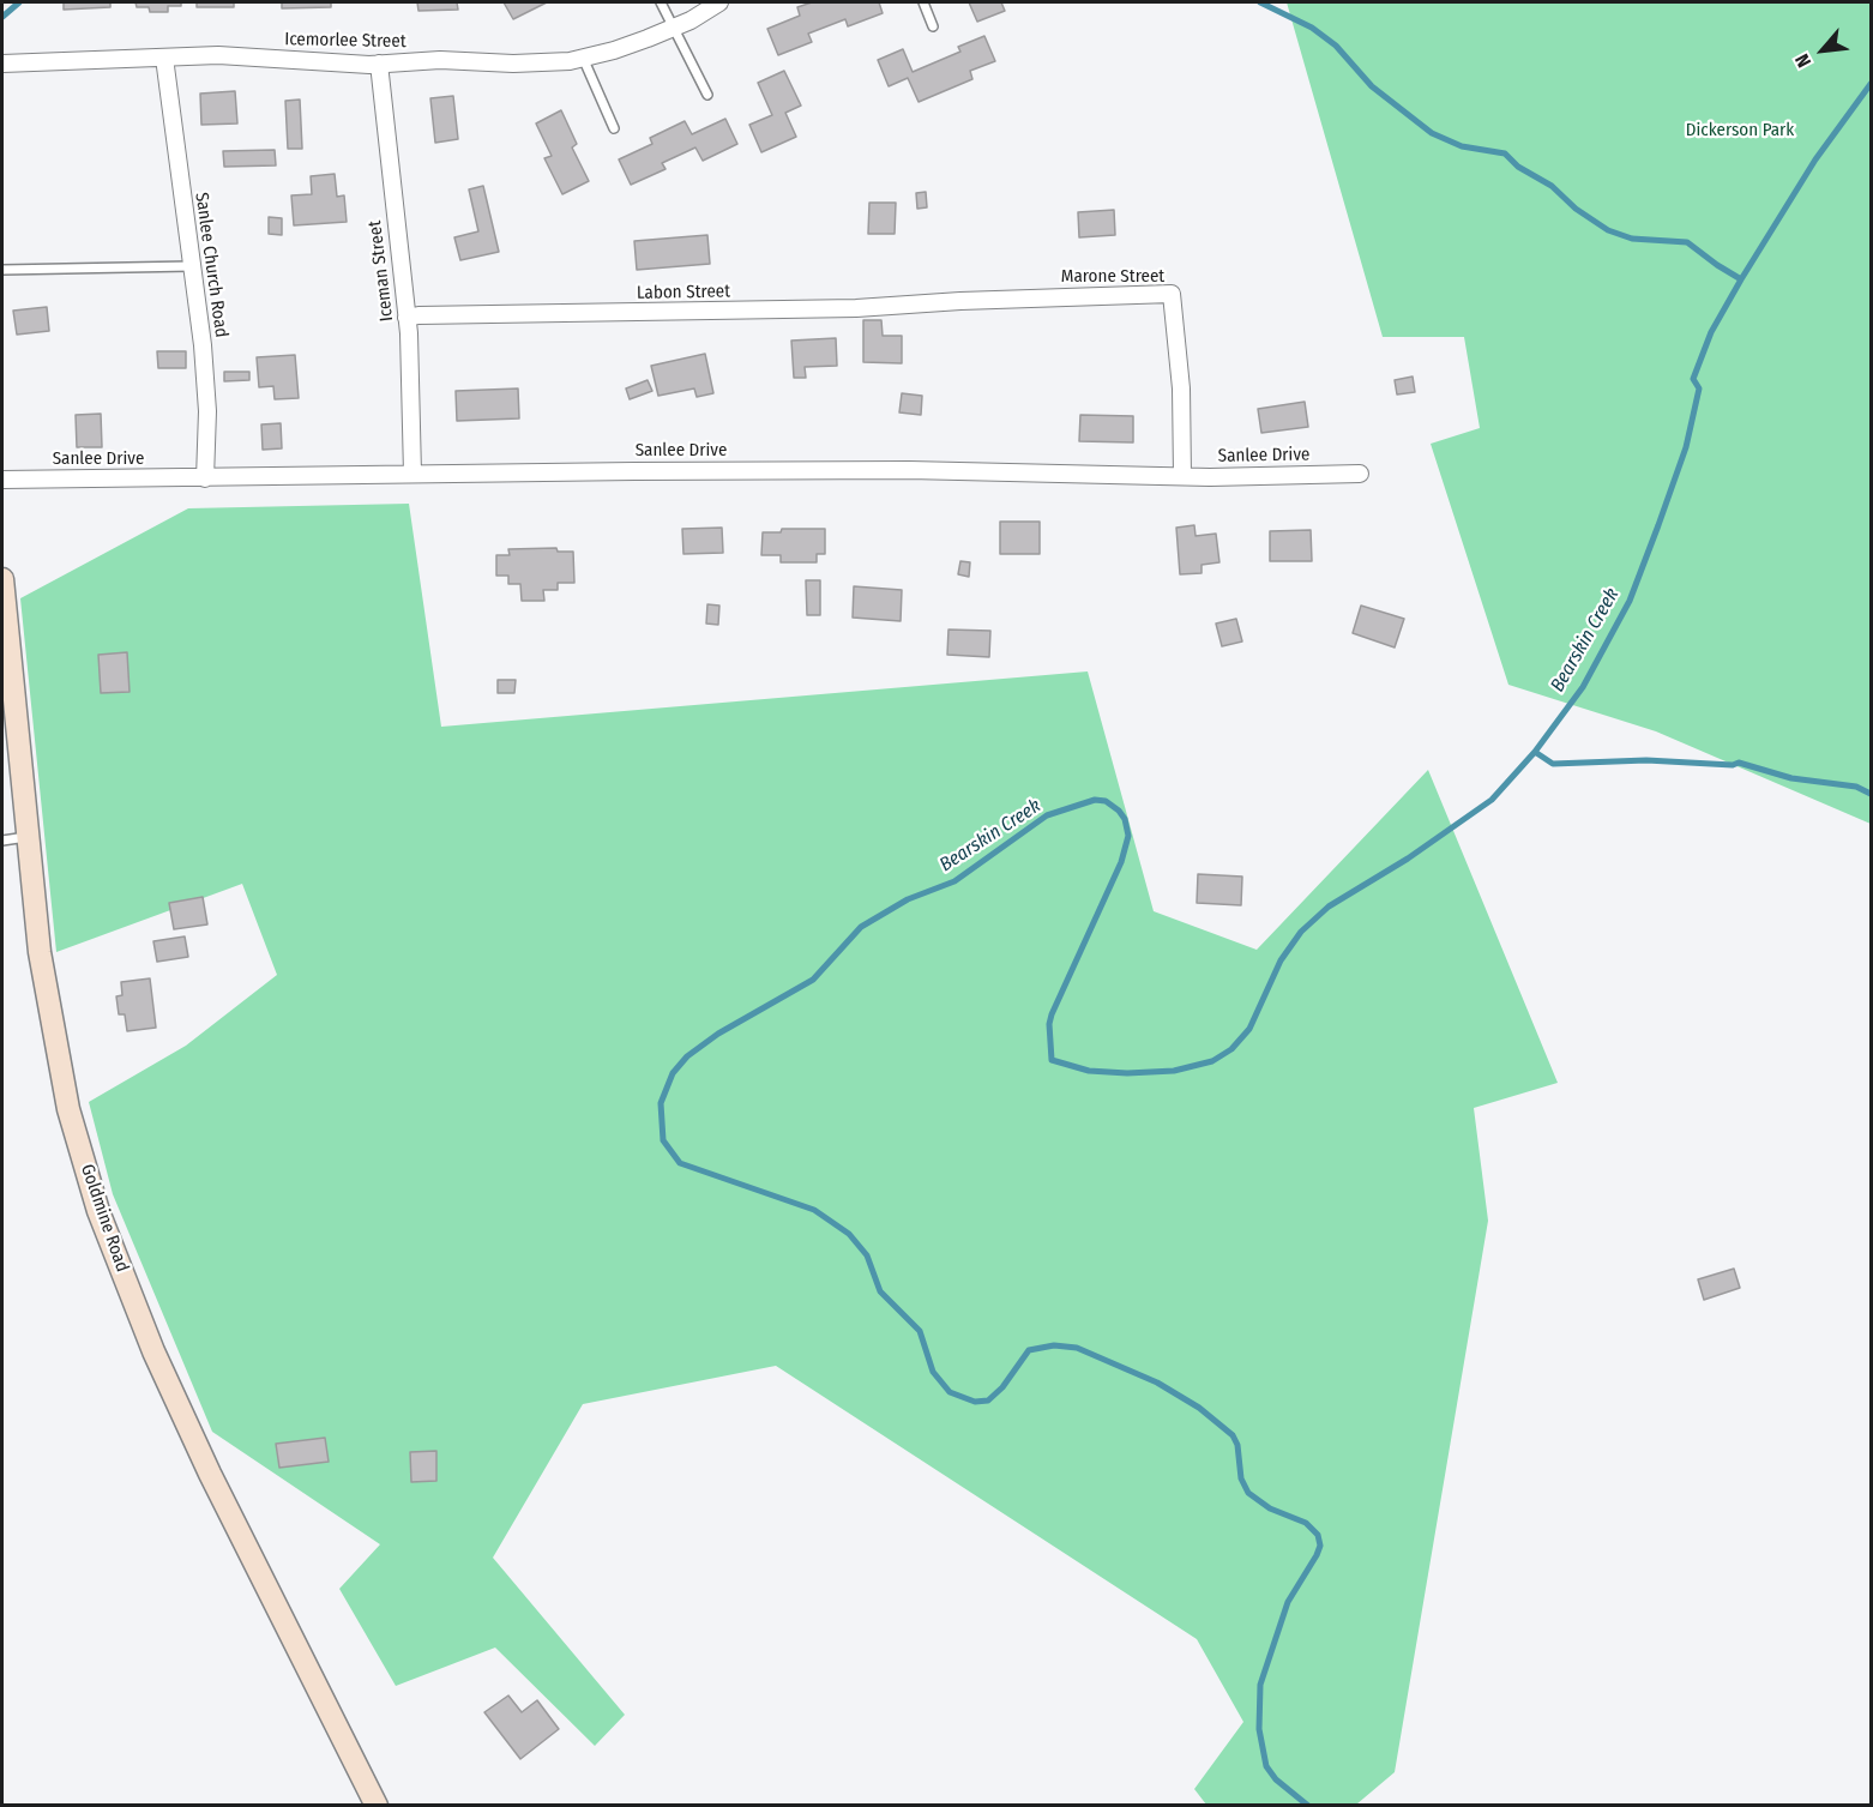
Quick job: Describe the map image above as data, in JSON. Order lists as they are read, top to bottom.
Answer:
{
  "streets": {
    "main road": ["Goldmine Road"],
    "street": [
      "Icemorlee Street",
      "Sanlee Church Road",
      "Iceman Street",
      "Marone Street",
      "Labon Street",
      "Sanlee Drive"
    ]
  },
  "crossings": [
    ["Icemorlee Street", "Sanlee Church Road"],
    ["Icemorlee Street", "Iceman Street"],
    ["Sanlee Church Road", "Sanlee Drive"],
    ["Iceman Street", "Labon Street"],
    ["Iceman Street", "Sanlee Drive"],
    ["Marone Street", "Labon Street"],
    ["Marone Street", "Sanlee Drive"]
  ],
  "water": ["Bearskin Creek"],
  "parks": ["Dickerson Park"],
  "north": "bottom left"
}
